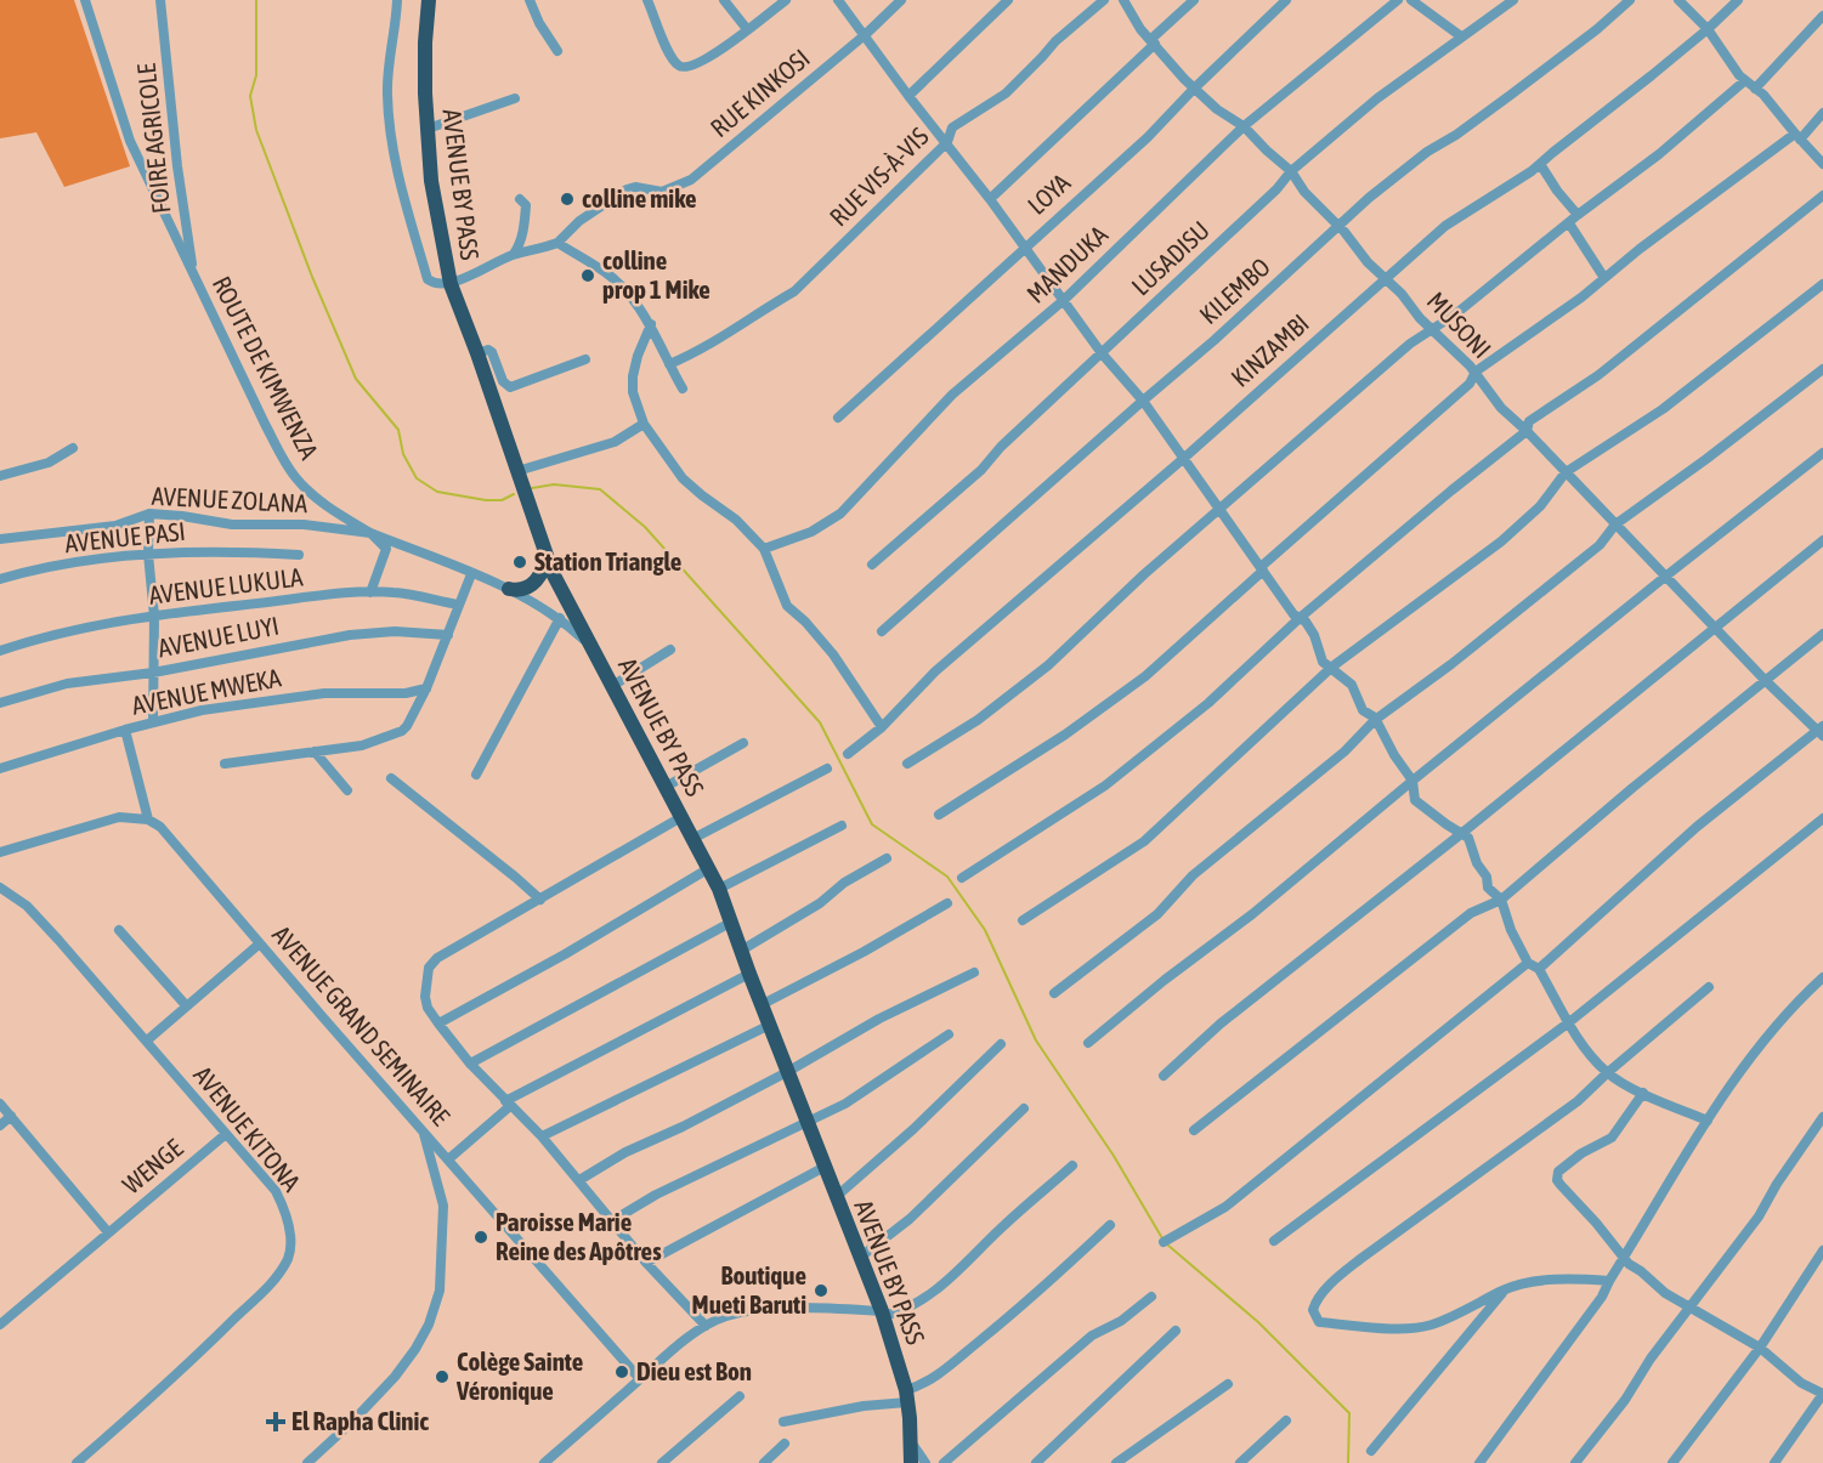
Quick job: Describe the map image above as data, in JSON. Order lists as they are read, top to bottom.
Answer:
{
  "streets": {
    "highway": ["AVENUE BY PASS"],
    "street": [
      "RUE KINKOSI",
      "FOIRE AGRICOLE",
      "RUE VIS-À-VIS",
      "LOYA",
      "LUSADISU",
      "MANDUKA",
      "KILEMBO",
      "MUSONI",
      "KINZAMBI",
      "ROUTE DE KIMWENZA",
      "AVENUE ZOLANA",
      "AVENUE PASI",
      "AVENUE LUKULA",
      "AVENUE LUYI",
      "AVENUE MWEKA",
      "AVENUE GRAND SEMINAIRE",
      "AVENUE KITONA",
      "WENGE"
    ]
  },
  "crossings": [
    ["FOIRE AGRICOLE", "ROUTE DE KIMWENZA"],
    ["AVENUE BY PASS", "ROUTE DE KIMWENZA"],
    ["LOYA", "MUSONI"],
    ["LUSADISU", "MUSONI"],
    ["MANDUKA", "MUSONI"],
    ["KILEMBO", "MUSONI"],
    ["MUSONI", "KINZAMBI"],
    ["ROUTE DE KIMWENZA", "AVENUE ZOLANA"],
    ["AVENUE KITONA", "WENGE"]
  ],
  "places": {
    "other": [
      "colline mike",
      "colline prop 1 Mike",
      "Station Triangle",
      "Paroisse Marie Reine des Apôtres",
      "Boutique Mueti Baruti",
      "Dieu est Bon",
      "Colège Sainte Véronique"
    ],
    "health": ["El Rapha Clinic"]
  }
}
